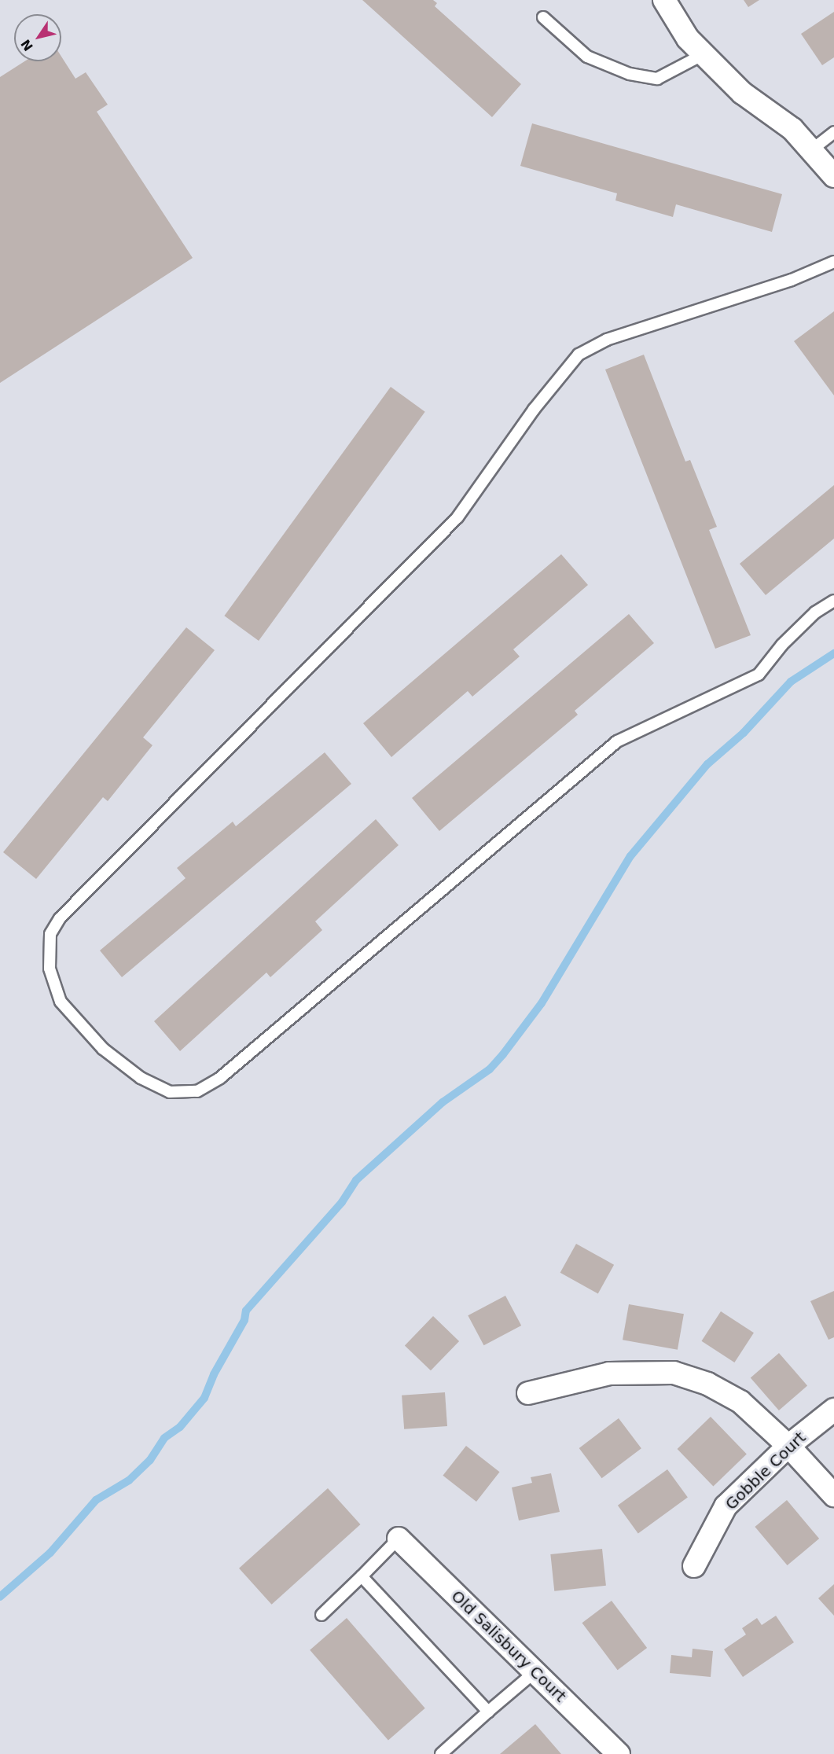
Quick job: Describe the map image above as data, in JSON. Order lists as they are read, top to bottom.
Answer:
{
  "streets": {
    "street": ["Gobble Court", "Old Salisbury Court"]
  },
  "north": "bottom left"
}
